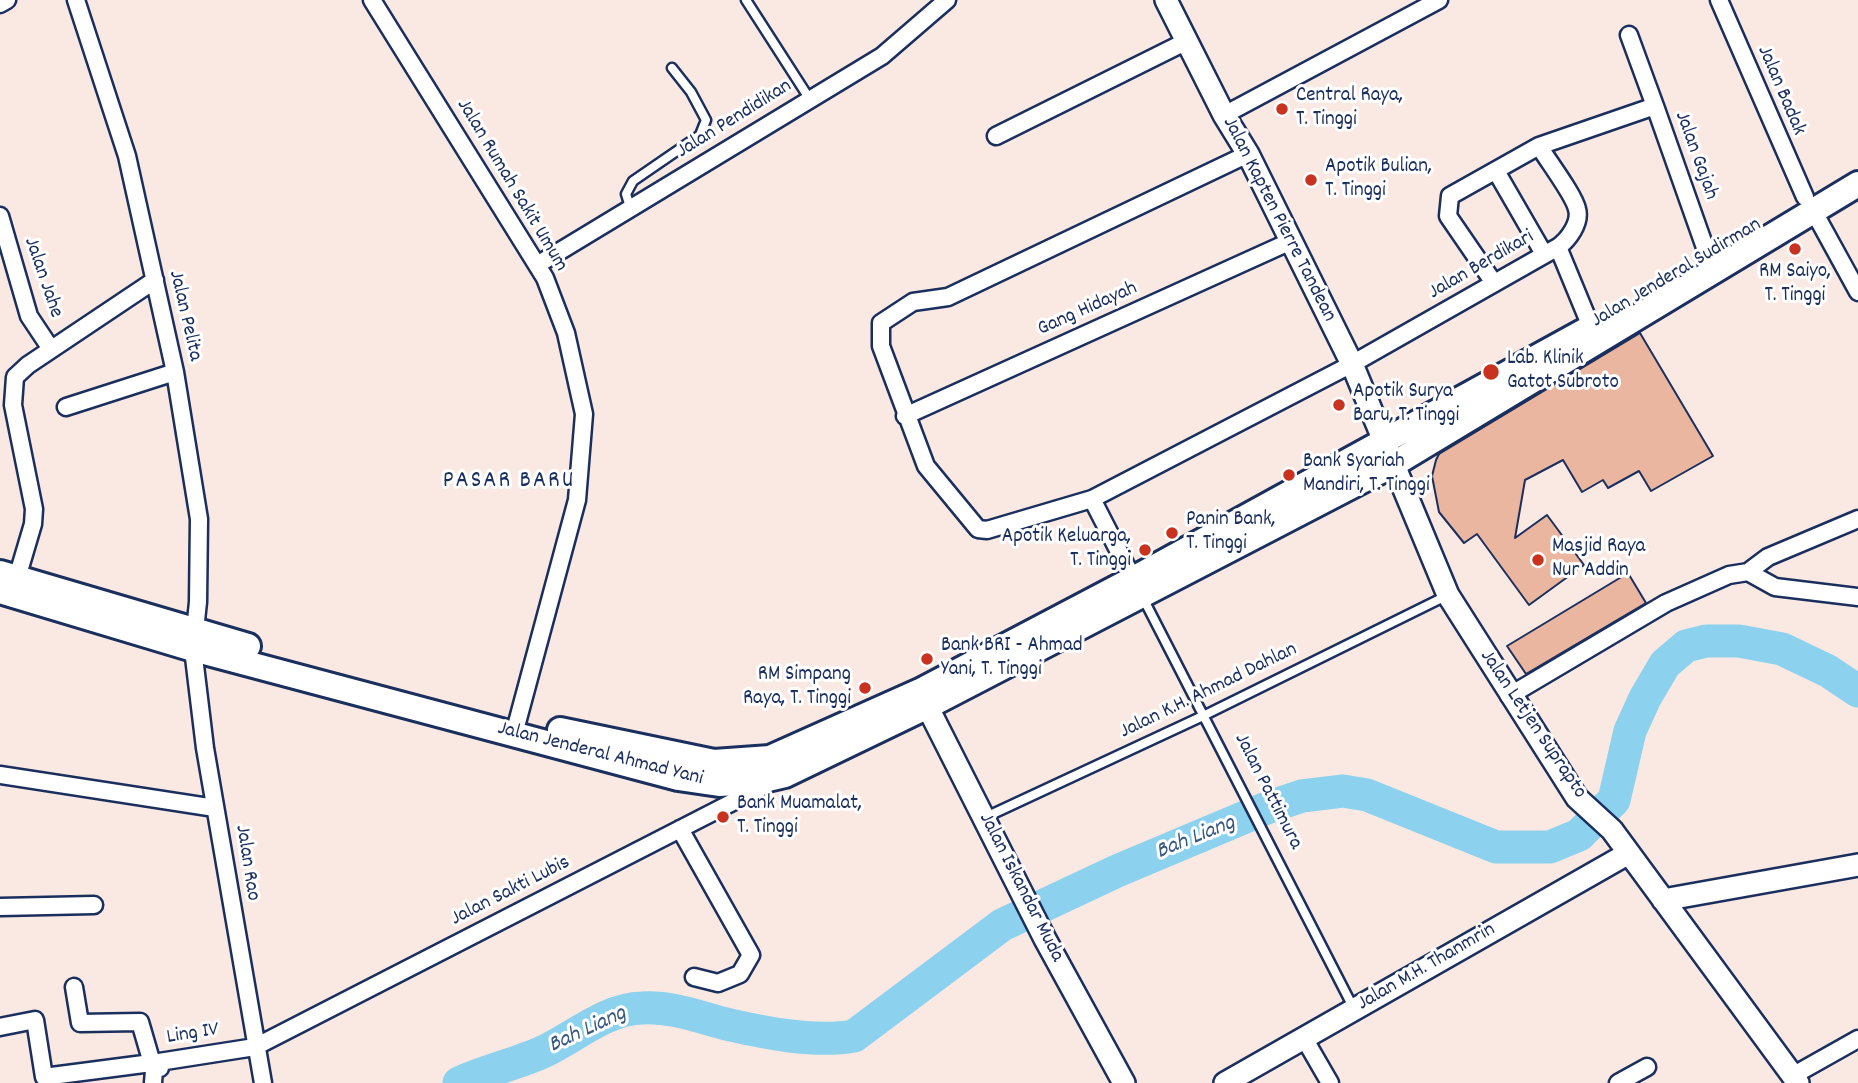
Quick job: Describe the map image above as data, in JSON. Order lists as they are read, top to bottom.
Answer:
{
  "streets": {
    "main road": [
      "Jalan Kapten Pierre Tandean",
      "Jalan Jenderal Sudirman",
      "Jalan Letjen Suprapto",
      "Jalan Jenderal Ahmad Yani",
      "Jalan Iskandar Muda",
      "Jalan M.H. Thanmrin"
    ],
    "street": [
      "Jalan Badak",
      "Jalan Pendidikan",
      "Jalan Gajah",
      "Jalan Rumah Sakit Umum",
      "Jalan Berdikari",
      "Jalan Jahe",
      "Gang Hidayah",
      "Jalan Pelita",
      "Jalan Pattimura",
      "Jalan Rao",
      "Jalan Sakti Lubis",
      "Ling IV"
    ],
    "lane": ["Jalan K.H. Ahmad Dahlan"]
  },
  "crossings": [
    ["Jalan Badak", "Jalan Jenderal Sudirman"],
    ["Jalan Pendidikan", "Jalan Rumah Sakit Umum"],
    ["Jalan Gajah", "Jalan Berdikari"],
    ["Jalan Gajah", "Jalan Jenderal Sudirman"],
    ["Jalan Rumah Sakit Umum", "Jalan Jenderal Ahmad Yani"],
    ["Jalan Kapten Pierre Tandean", "Jalan Berdikari"],
    ["Jalan Kapten Pierre Tandean", "Jalan Jenderal Sudirman"],
    ["Jalan Kapten Pierre Tandean", "Gang Hidayah"],
    ["Jalan Kapten Pierre Tandean", "Jalan Letjen Suprapto"],
    ["Jalan Kapten Pierre Tandean", "Jalan Jenderal Ahmad Yani"],
    ["Jalan Berdikari", "Jalan Jenderal Sudirman"],
    ["Jalan Jenderal Sudirman", "Jalan Letjen Suprapto"],
    ["Jalan Jenderal Sudirman", "Jalan Jenderal Ahmad Yani"],
    ["Jalan Pelita", "Jalan Jenderal Ahmad Yani"],
    ["Jalan Pelita", "Jalan Rao"],
    ["Jalan K.H. Ahmad Dahlan", "Jalan Letjen Suprapto"],
    ["Jalan K.H. Ahmad Dahlan", "Jalan Pattimura"],
    ["Jalan K.H. Ahmad Dahlan", "Jalan Iskandar Muda"],
    ["Jalan Letjen Suprapto", "Jalan Jenderal Ahmad Yani"],
    ["Jalan Letjen Suprapto", "Jalan M.H. Thanmrin"],
    ["Jalan Jenderal Ahmad Yani", "Jalan Pattimura"],
    ["Jalan Jenderal Ahmad Yani", "Jalan Rao"],
    ["Jalan Jenderal Ahmad Yani", "Jalan Iskandar Muda"],
    ["Jalan Jenderal Ahmad Yani", "Jalan Sakti Lubis"],
    ["Jalan Pattimura", "Jalan M.H. Thanmrin"],
    ["Jalan Rao", "Jalan Sakti Lubis"],
    ["Jalan Rao", "Ling IV"],
    ["Jalan Sakti Lubis", "Ling IV"]
  ],
  "districts": ["PASAR BARU"],
  "water": ["Bah Liang"],
  "places": [
    "Central Raya, T. Tinggi",
    "Apotik Bulian, T. Tinggi",
    "RM Saiyo, T. Tinggi",
    "Lab. Klinik Gatot Subroto",
    "Apotik Surya Baru, T. Tinggi",
    "Bank Syariah Mandiri, T. Tinggi",
    "Panin Bank, T. Tinggi",
    "Apotik Keluarga, T. Tinggi",
    "Masjid Raya Nur Addin",
    "Bank BRI - Ahmad Yani, T. Tinggi",
    "RM Simpang Raya, T. Tinggi",
    "Bank Muamalat, T. Tinggi"
  ]
}
